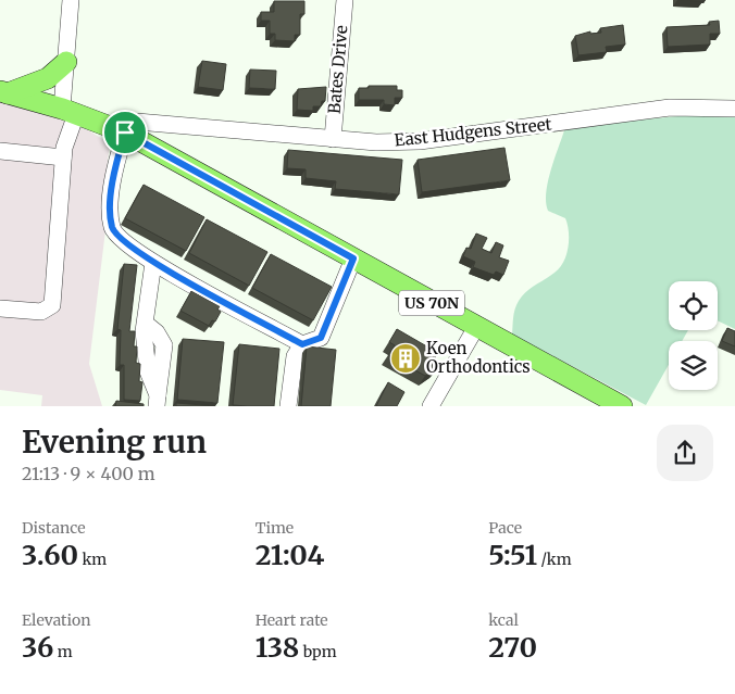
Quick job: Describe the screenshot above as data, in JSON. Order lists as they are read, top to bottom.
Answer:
{
  "streets": {
    "main road": ["US 70N"],
    "street": ["Bates Drive", "East Hudgens Street"]
  },
  "crossings": [
    ["Bates Drive", "East Hudgens Street"],
    ["East Hudgens Street", "US 70N"]
  ],
  "places": {
    "building": ["Koen Orthodontics"]
  },
  "page": {
    "heading": ["Evening run", "21:13 · 9 × 400 m"],
    "stats": [
      ["Distance", "3.60 km"],
      ["Time", "21:04"],
      ["Pace", "5:51 /km"],
      ["Elevation", "36 m"],
      ["Heart rate", "138 bpm"],
      ["kcal", "270"]
    ]
  }
}
